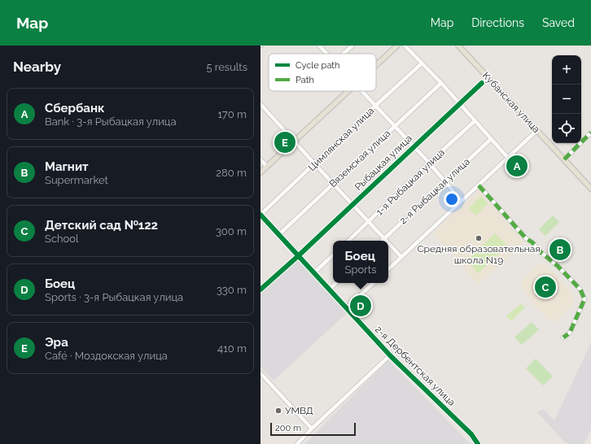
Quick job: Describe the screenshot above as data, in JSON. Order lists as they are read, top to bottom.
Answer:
{
  "streets": {
    "main road": ["Кубанская улица"],
    "street": [
      "Цимлянская улица",
      "Вяземская улица",
      "Рыбацкая улица",
      "1-я Рыбацкая улица",
      "2-я Рыбацкая улица",
      "2-я Дербентская улица"
    ]
  },
  "crossings": [
    ["Цимлянская улица", "2-я Дербентская улица"],
    ["Вяземская улица", "2-я Дербентская улица"],
    ["Рыбацкая улица", "2-я Дербентская улица"]
  ],
  "places": ["Средняя образовательная школа N19", "УМВД"],
  "legend": ["Cycle path", "Path"],
  "scale_bar": "200 m",
  "page": {
    "header": "Map",
    "nav": ["Map", "Directions", "Saved"],
    "heading": ["Nearby", "5 results"],
    "map_buttons": ["+", "−"],
    "list": [
      {
        "mark": "A",
        "name": "Сбербанк",
        "note": "Bank · 3-я Рыбацкая улица",
        "value": "170 m"
      },
      {
        "mark": "B",
        "name": "Магнит",
        "note": "Supermarket",
        "value": "280 m"
      },
      {
        "mark": "C",
        "name": "Детский сад №122",
        "note": "School",
        "value": "300 m"
      },
      {
        "mark": "D",
        "name": "Боец",
        "note": "Sports · 3-я Рыбацкая улица",
        "value": "330 m"
      },
      {
        "mark": "E",
        "name": "Эра",
        "note": "Café · Моздокская улица",
        "value": "410 m"
      }
    ],
    "pins": [
      "E",
      "A",
      "B",
      "C",
      "D"
    ],
    "popup": ["Боец", "Sports"],
    "scale": "200 m"
  }
}
